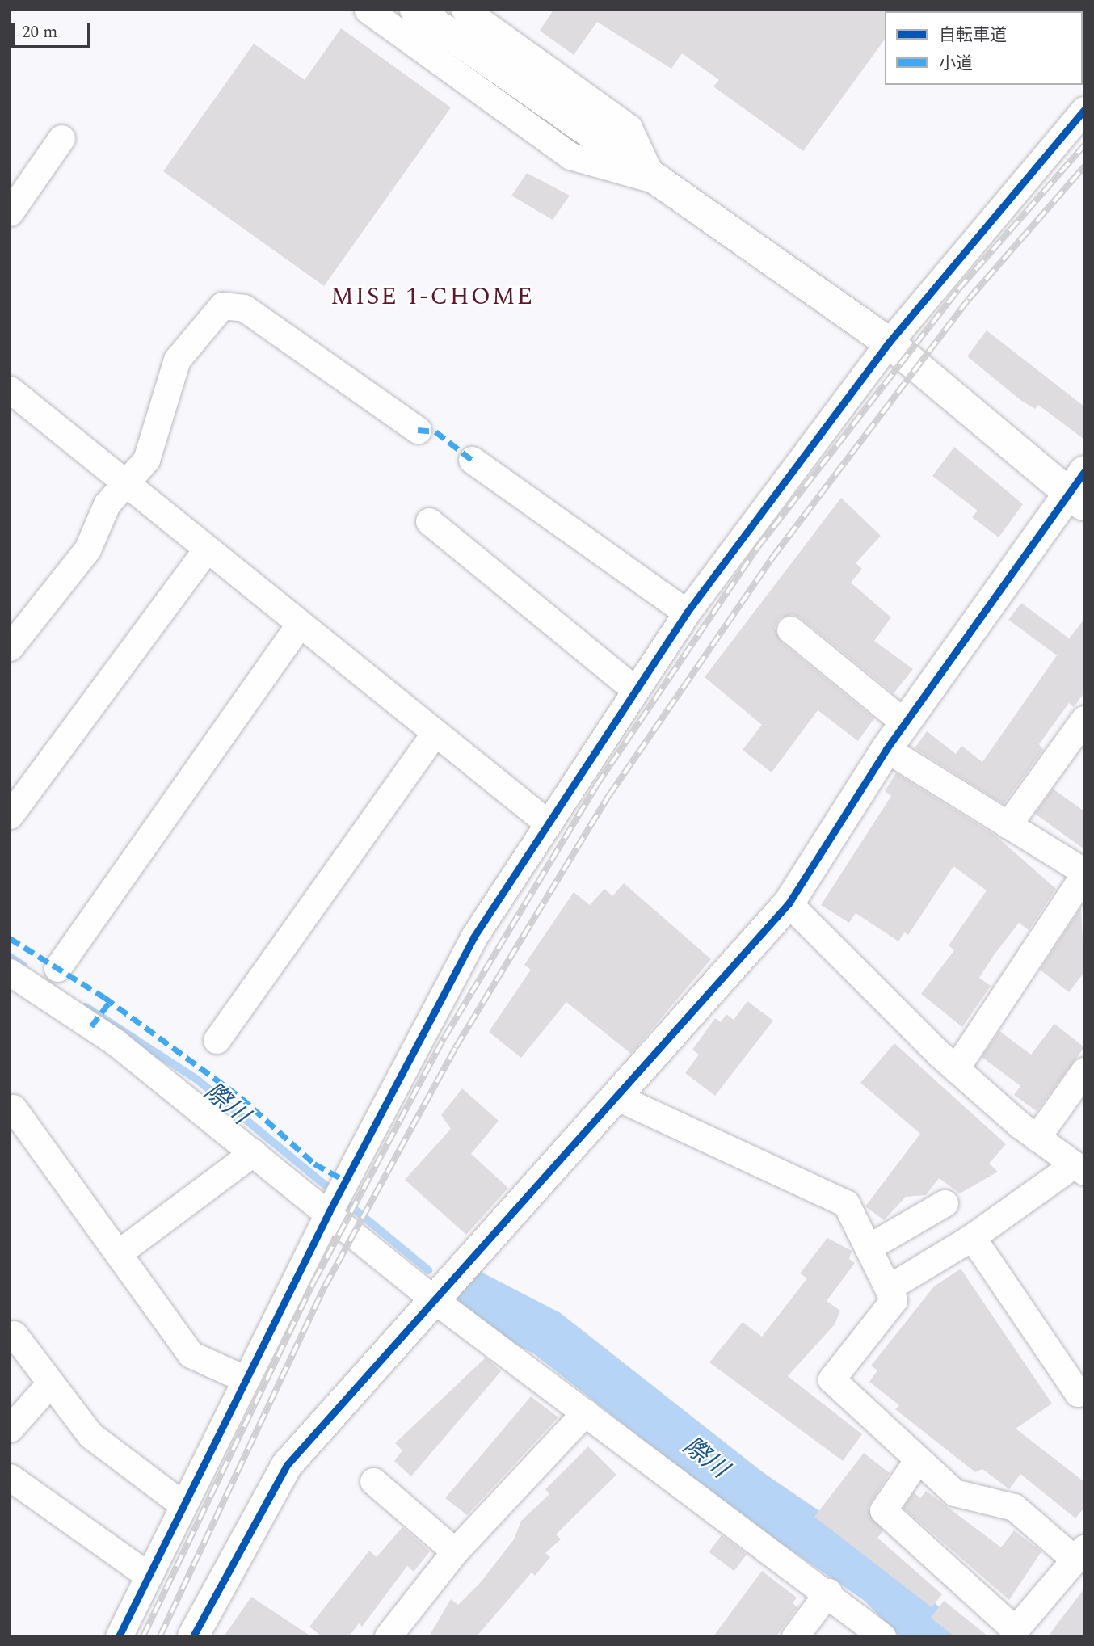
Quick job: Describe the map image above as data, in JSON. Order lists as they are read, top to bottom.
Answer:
{
  "districts": ["MISE 1-CHOME"],
  "water": ["際川"],
  "legend": ["自転車道", "小道"],
  "scale_bar": "20 m"
}
